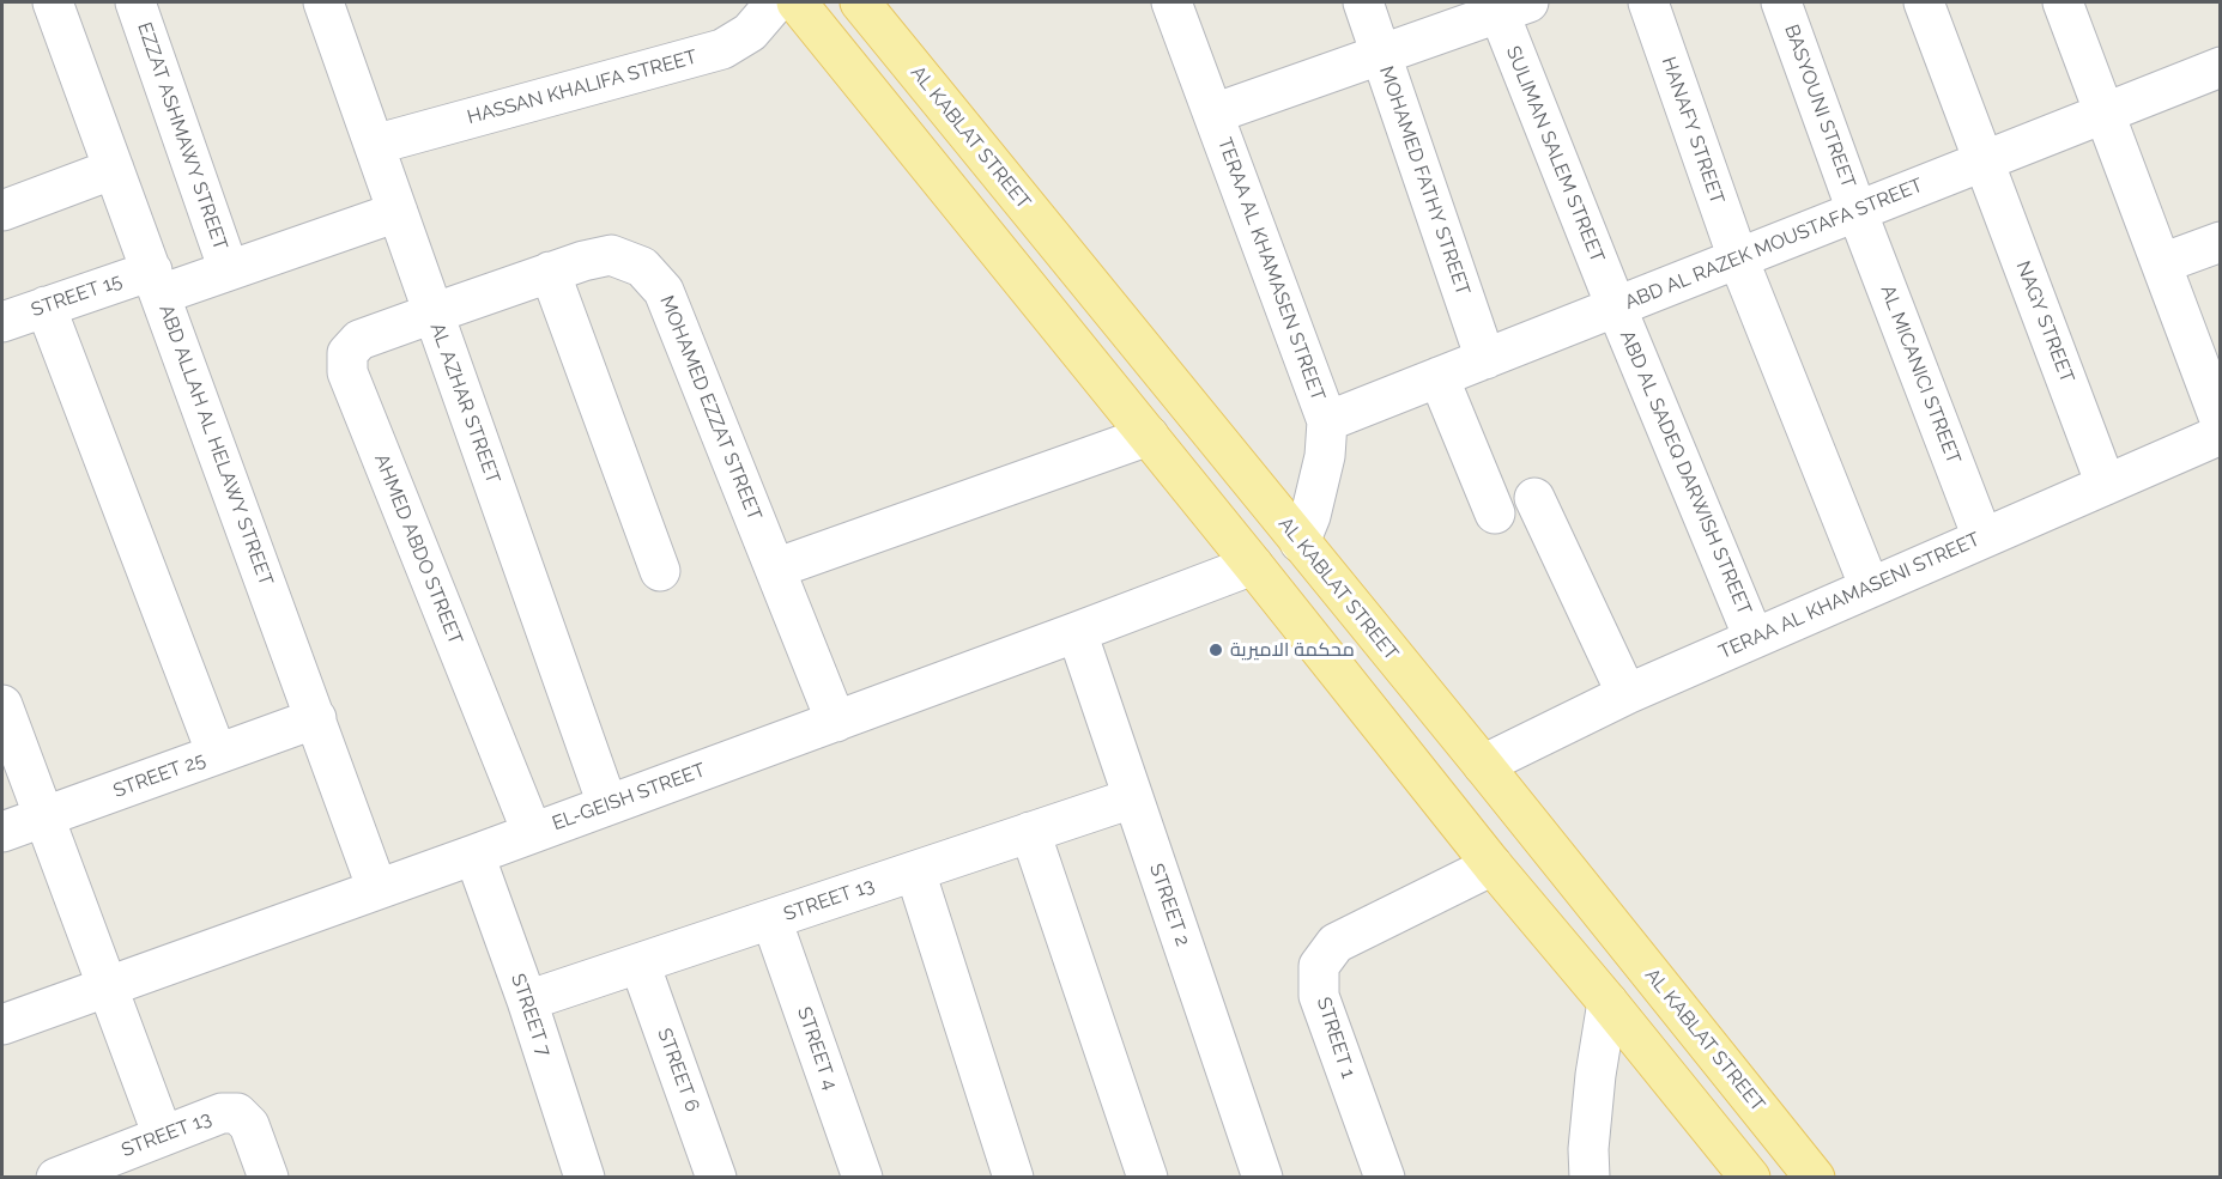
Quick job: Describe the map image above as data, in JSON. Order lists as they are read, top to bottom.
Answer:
{
  "streets": {
    "main road": ["AL KABLAT STREET"],
    "street": [
      "HASSAN KHALIFA STREET",
      "BASYOUNI STREET",
      "HANAFY STREET",
      "EZZAT ASHMAWY STREET",
      "SULIMAN SALEM STREET",
      "MOHAMED FATHY STREET",
      "ABD AL RAZEK MOUSTAFA STREET",
      "TERAA AL KHAMASEN STREET",
      "STREET 15",
      "NAGY STREET",
      "AL MICANICI STREET",
      "AL AZHAR STREET",
      "MOHAMED EZZAT STREET",
      "ABD ALLAH AL HELAWY STREET",
      "ABD AL SADEQ DARWISH STREET",
      "AHMED ABDO STREET",
      "TERAA AL KHAMASENI STREET",
      "STREET 25",
      "EL-GEISH STREET",
      "STREET 13",
      "STREET 2",
      "STREET 7",
      "STREET 1",
      "STREET 4",
      "STREET 6"
    ]
  },
  "crossings": [
    ["HASSAN KHALIFA STREET", "AL AZHAR STREET"],
    ["BASYOUNI STREET", "ABD AL RAZEK MOUSTAFA STREET"],
    ["BASYOUNI STREET", "AL MICANICI STREET"],
    ["HANAFY STREET", "ABD AL RAZEK MOUSTAFA STREET"],
    ["HANAFY STREET", "TERAA AL KHAMASENI STREET"],
    ["EZZAT ASHMAWY STREET", "STREET 15"],
    ["AL KABLAT STREET", "TERAA AL KHAMASEN STREET"],
    ["AL KABLAT STREET", "TERAA AL KHAMASENI STREET"],
    ["SULIMAN SALEM STREET", "ABD AL RAZEK MOUSTAFA STREET"],
    ["SULIMAN SALEM STREET", "ABD AL SADEQ DARWISH STREET"],
    ["MOHAMED FATHY STREET", "ABD AL RAZEK MOUSTAFA STREET"],
    ["ABD AL RAZEK MOUSTAFA STREET", "TERAA AL KHAMASEN STREET"],
    ["ABD AL RAZEK MOUSTAFA STREET", "NAGY STREET"],
    ["ABD AL RAZEK MOUSTAFA STREET", "AL MICANICI STREET"],
    ["ABD AL RAZEK MOUSTAFA STREET", "ABD AL SADEQ DARWISH STREET"],
    ["STREET 15", "AL AZHAR STREET"],
    ["STREET 15", "ABD ALLAH AL HELAWY STREET"],
    ["NAGY STREET", "TERAA AL KHAMASENI STREET"],
    ["AL MICANICI STREET", "TERAA AL KHAMASENI STREET"],
    ["AL AZHAR STREET", "MOHAMED EZZAT STREET"],
    ["AL AZHAR STREET", "AHMED ABDO STREET"],
    ["AL AZHAR STREET", "EL-GEISH STREET"],
    ["MOHAMED EZZAT STREET", "AHMED ABDO STREET"],
    ["MOHAMED EZZAT STREET", "EL-GEISH STREET"],
    ["ABD ALLAH AL HELAWY STREET", "STREET 25"],
    ["ABD ALLAH AL HELAWY STREET", "EL-GEISH STREET"],
    ["ABD AL SADEQ DARWISH STREET", "TERAA AL KHAMASENI STREET"],
    ["AHMED ABDO STREET", "EL-GEISH STREET"],
    ["EL-GEISH STREET", "STREET 2"],
    ["EL-GEISH STREET", "STREET 7"],
    ["STREET 13", "STREET 2"],
    ["STREET 13", "STREET 7"],
    ["STREET 13", "STREET 4"],
    ["STREET 13", "STREET 6"]
  ],
  "places": ["محكمة الاميرية"]
}
